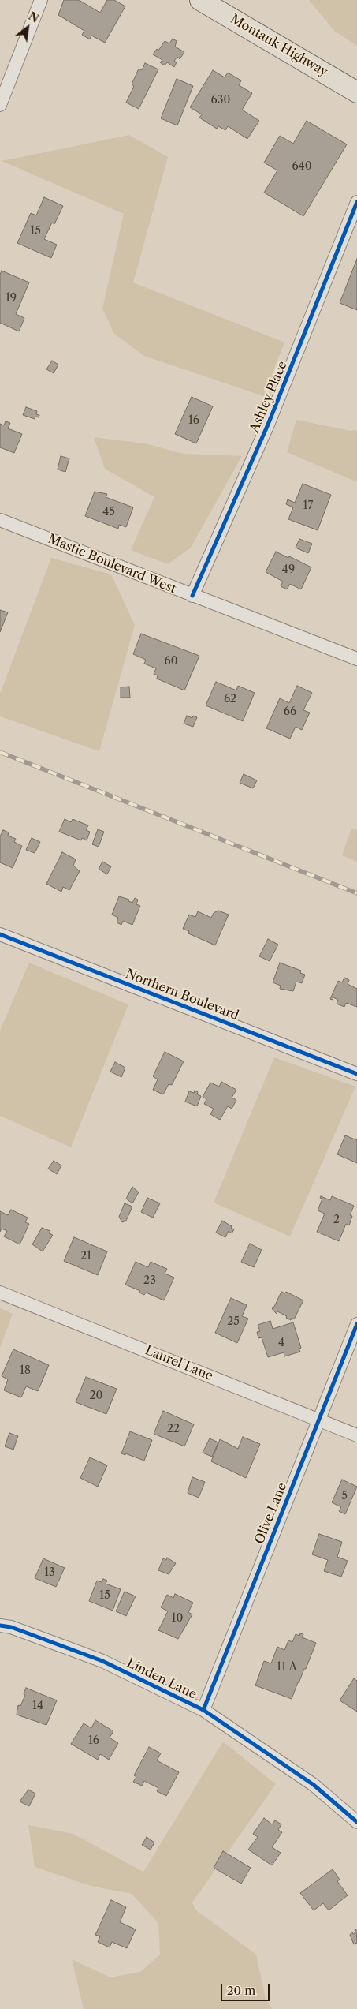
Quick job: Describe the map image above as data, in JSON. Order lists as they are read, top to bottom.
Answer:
{
  "streets": {
    "main road": ["Montauk Highway"],
    "street": [
      "Ashley Place",
      "Mastic Boulevard West",
      "Northern Boulevard",
      "Laurel Lane",
      "Olive Lane",
      "Linden Lane"
    ]
  },
  "crossings": [
    ["Ashley Place", "Mastic Boulevard West"],
    ["Laurel Lane", "Olive Lane"],
    ["Olive Lane", "Linden Lane"]
  ],
  "house_numbers": [
    "630",
    "640",
    "15",
    "19",
    "16",
    "17",
    "45",
    "49",
    "60",
    "62",
    "66",
    "2",
    "21",
    "23",
    "25",
    "4",
    "18",
    "20",
    "22",
    "5",
    "13",
    "15",
    "10",
    "11 A",
    "14",
    "16"
  ],
  "scale_bar": "20 m",
  "north": "top right"
}
